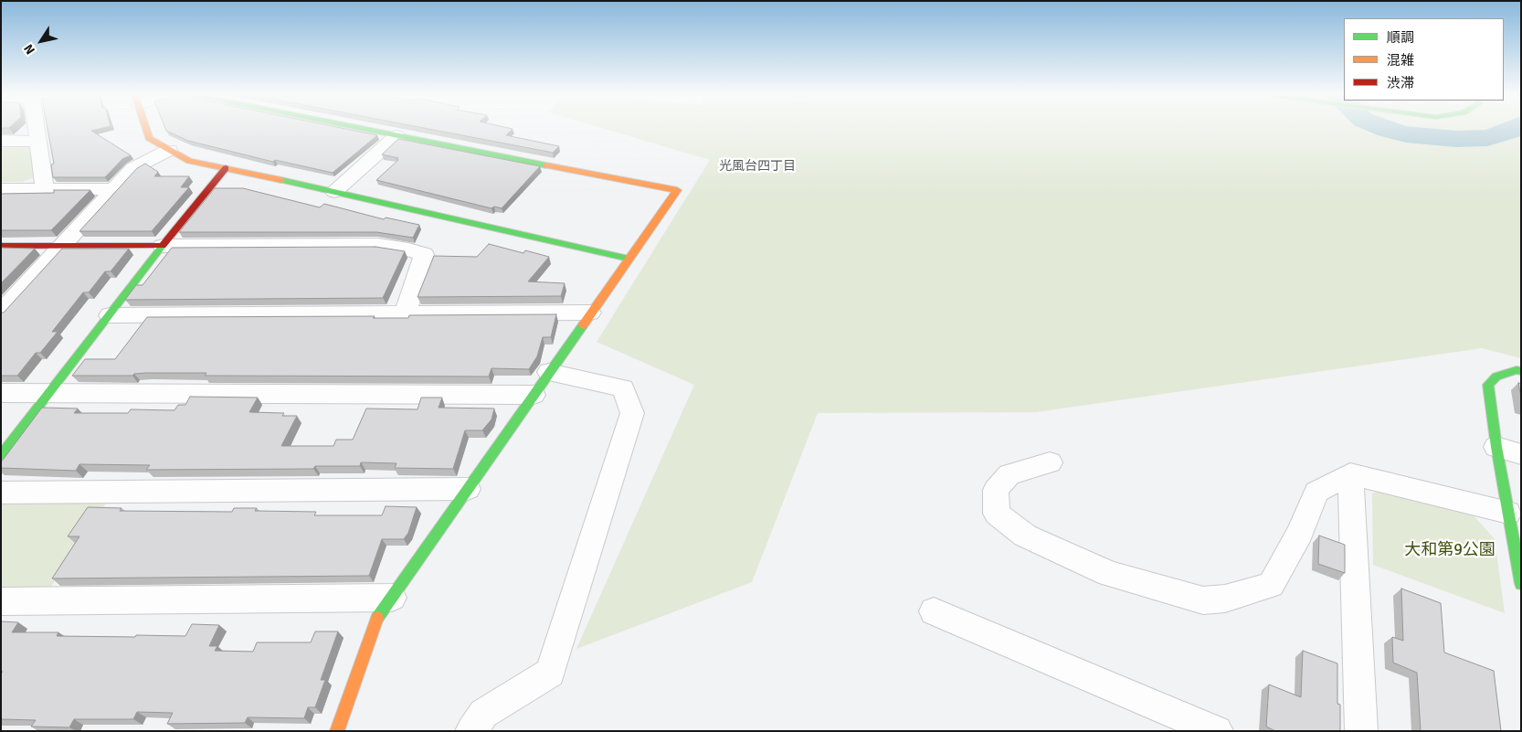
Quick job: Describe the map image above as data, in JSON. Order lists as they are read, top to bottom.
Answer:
{
  "districts": ["光風台四丁目"],
  "parks": ["大和第9公園"],
  "legend": ["順調", "混雑", "渋滞"],
  "north": "bottom left"
}
